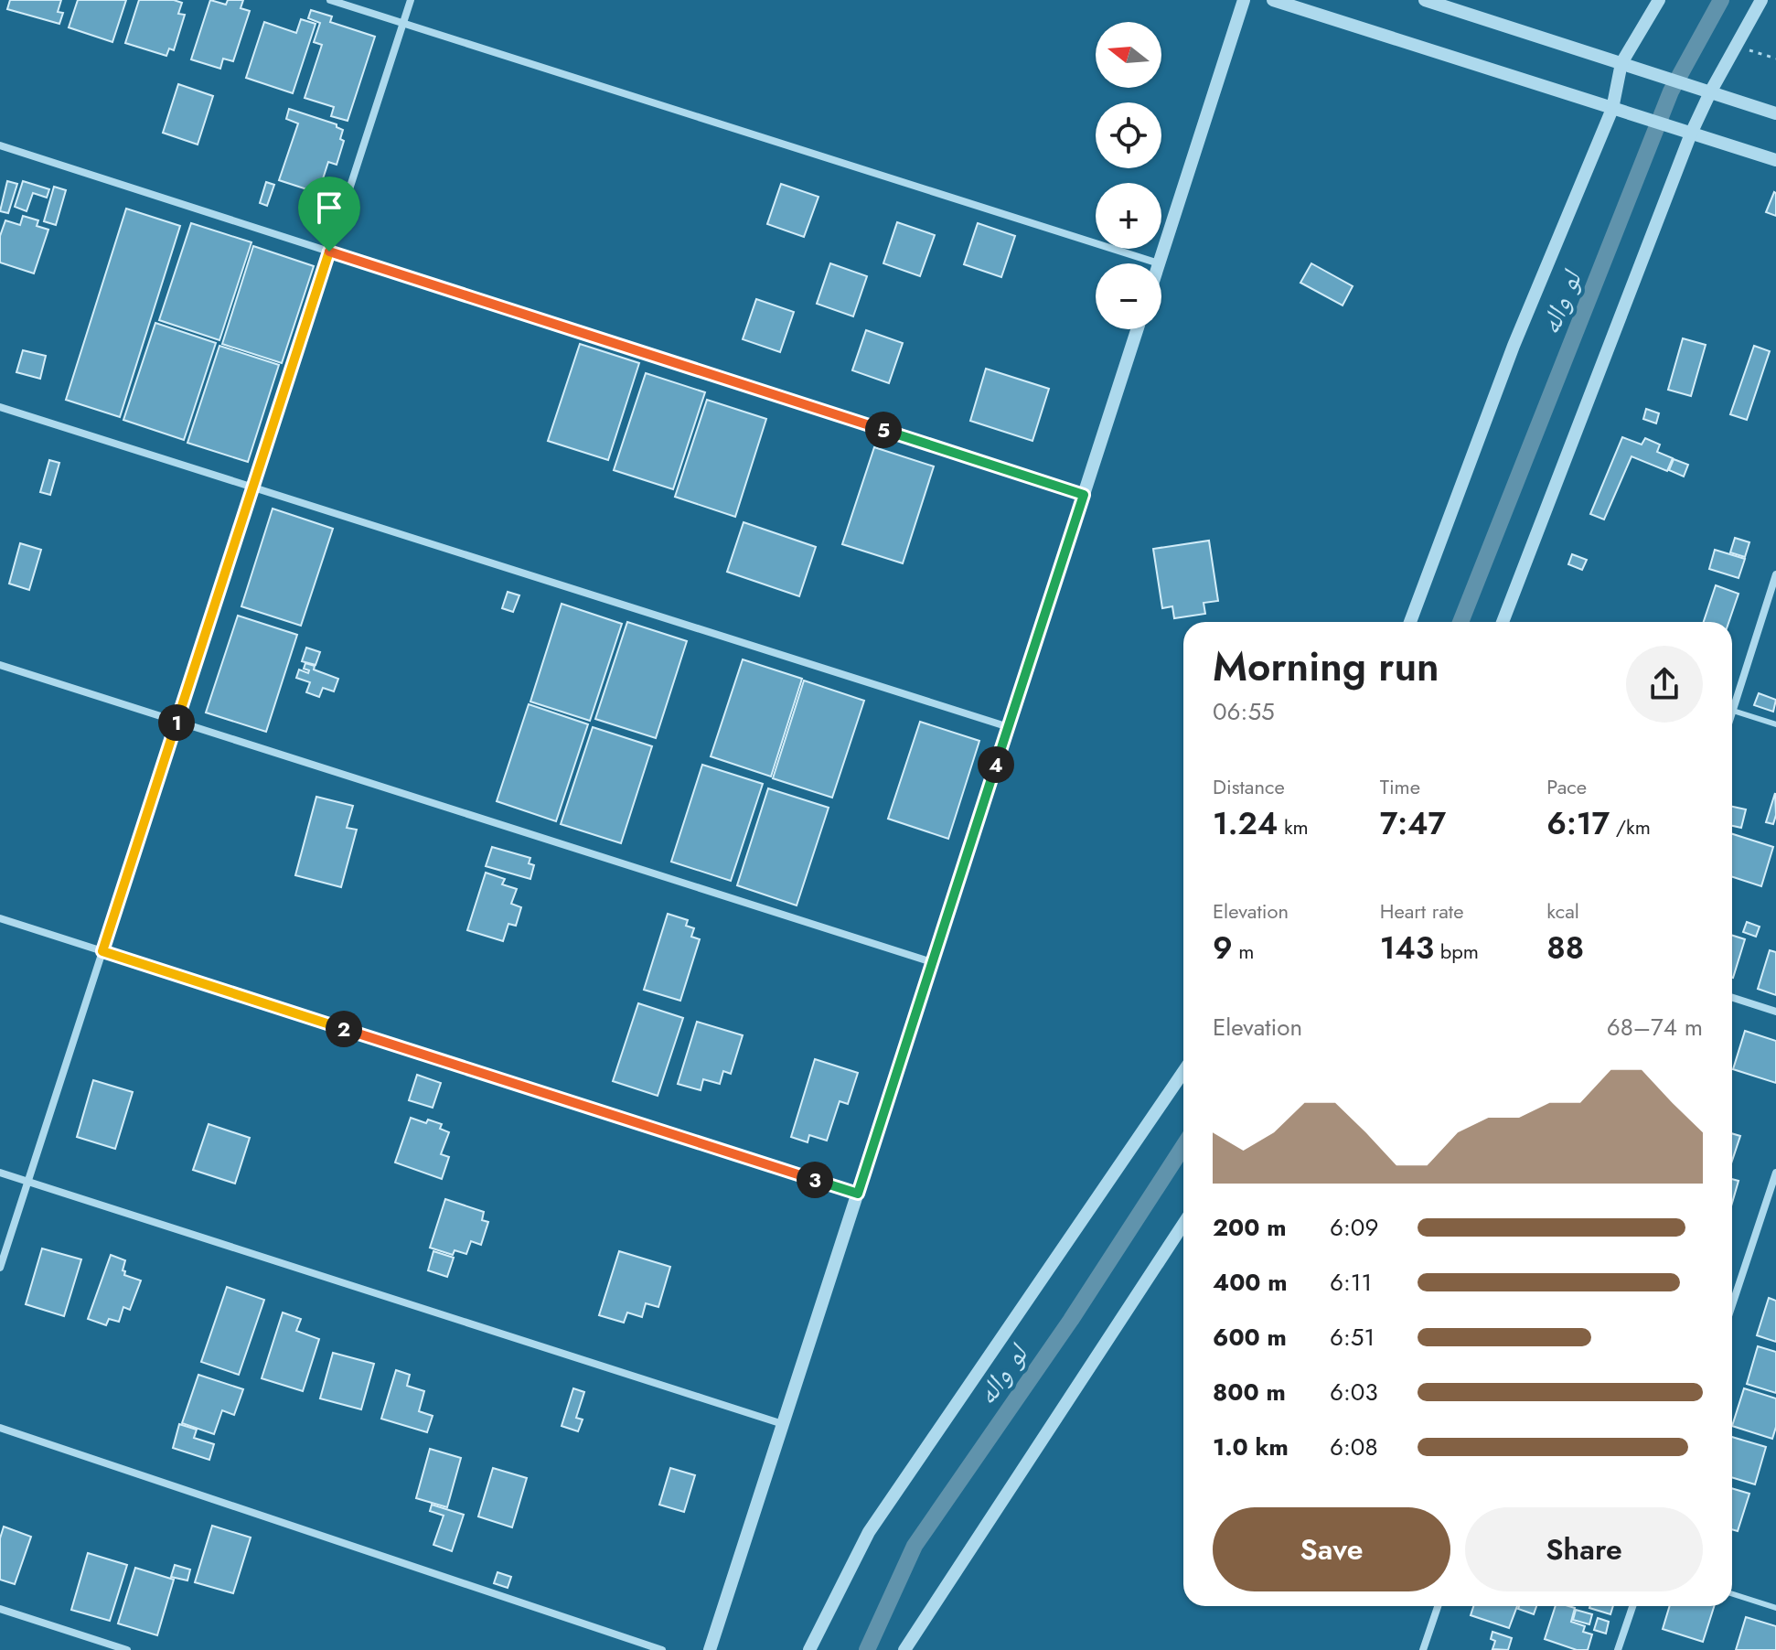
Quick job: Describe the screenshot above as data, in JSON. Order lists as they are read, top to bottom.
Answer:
{
  "water": ["لو واله"],
  "north": "left",
  "page": {
    "map_buttons": ["+", "−"],
    "pins": [
      "5",
      "1",
      "4",
      "2",
      "3"
    ],
    "heading": ["Morning run", "06:55"],
    "stats": [
      ["Distance", "1.24 km"],
      ["Time", "7:47"],
      ["Pace", "6:17 /km"],
      ["Elevation", "9 m"],
      ["Heart rate", "143 bpm"],
      ["kcal", "88"]
    ],
    "chart": ["Elevation", "68–74 m"],
    "list": [
      {
        "name": "200 m",
        "note": "6:09"
      },
      {
        "name": "400 m",
        "note": "6:11"
      },
      {
        "name": "600 m",
        "note": "6:51"
      },
      {
        "name": "800 m",
        "note": "6:03"
      },
      {
        "name": "1.0 km",
        "note": "6:08"
      }
    ],
    "buttons": ["Save", "Share"]
  }
}
